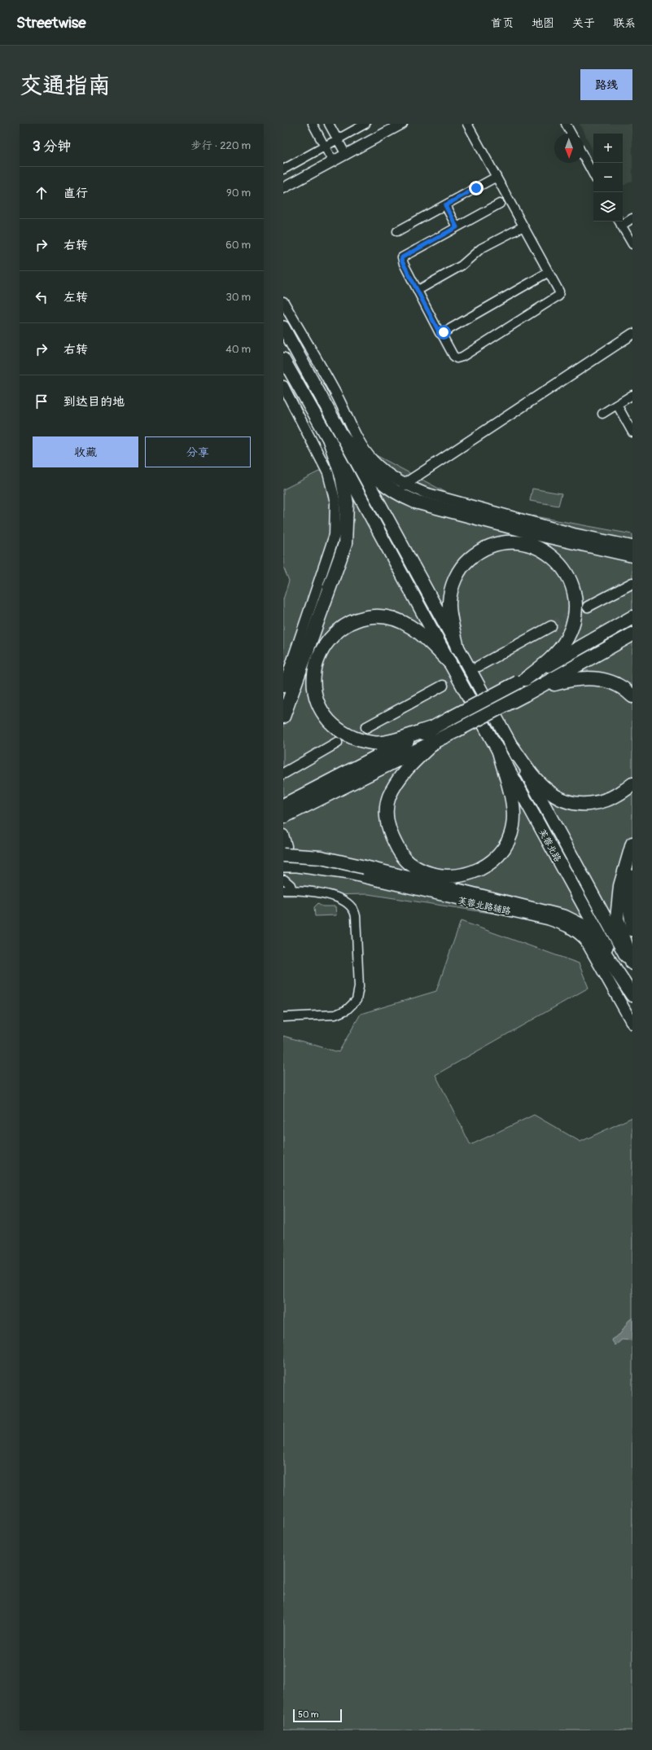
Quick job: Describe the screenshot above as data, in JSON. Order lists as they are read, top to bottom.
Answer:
{
  "streets": {
    "main road": ["芙蓉北路", "芙蓉北路辅路"]
  },
  "scale_bar": "50 m",
  "north": "bottom",
  "page": {
    "header": "Streetwise",
    "nav": [
      "首页",
      "地图",
      "关于",
      "联系"
    ],
    "title": "交通指南",
    "buttons": [
      "路线",
      ["收藏", "分享"]
    ],
    "heading": ["3 分钟", "步行 · 220 m"],
    "map_buttons": ["+", "−"],
    "list": [
      ["直行", "90 m"],
      ["右转", "60 m"],
      ["左转", "30 m"],
      ["右转", "40 m"],
      "到达目的地"
    ],
    "scale": "50 m"
  }
}
